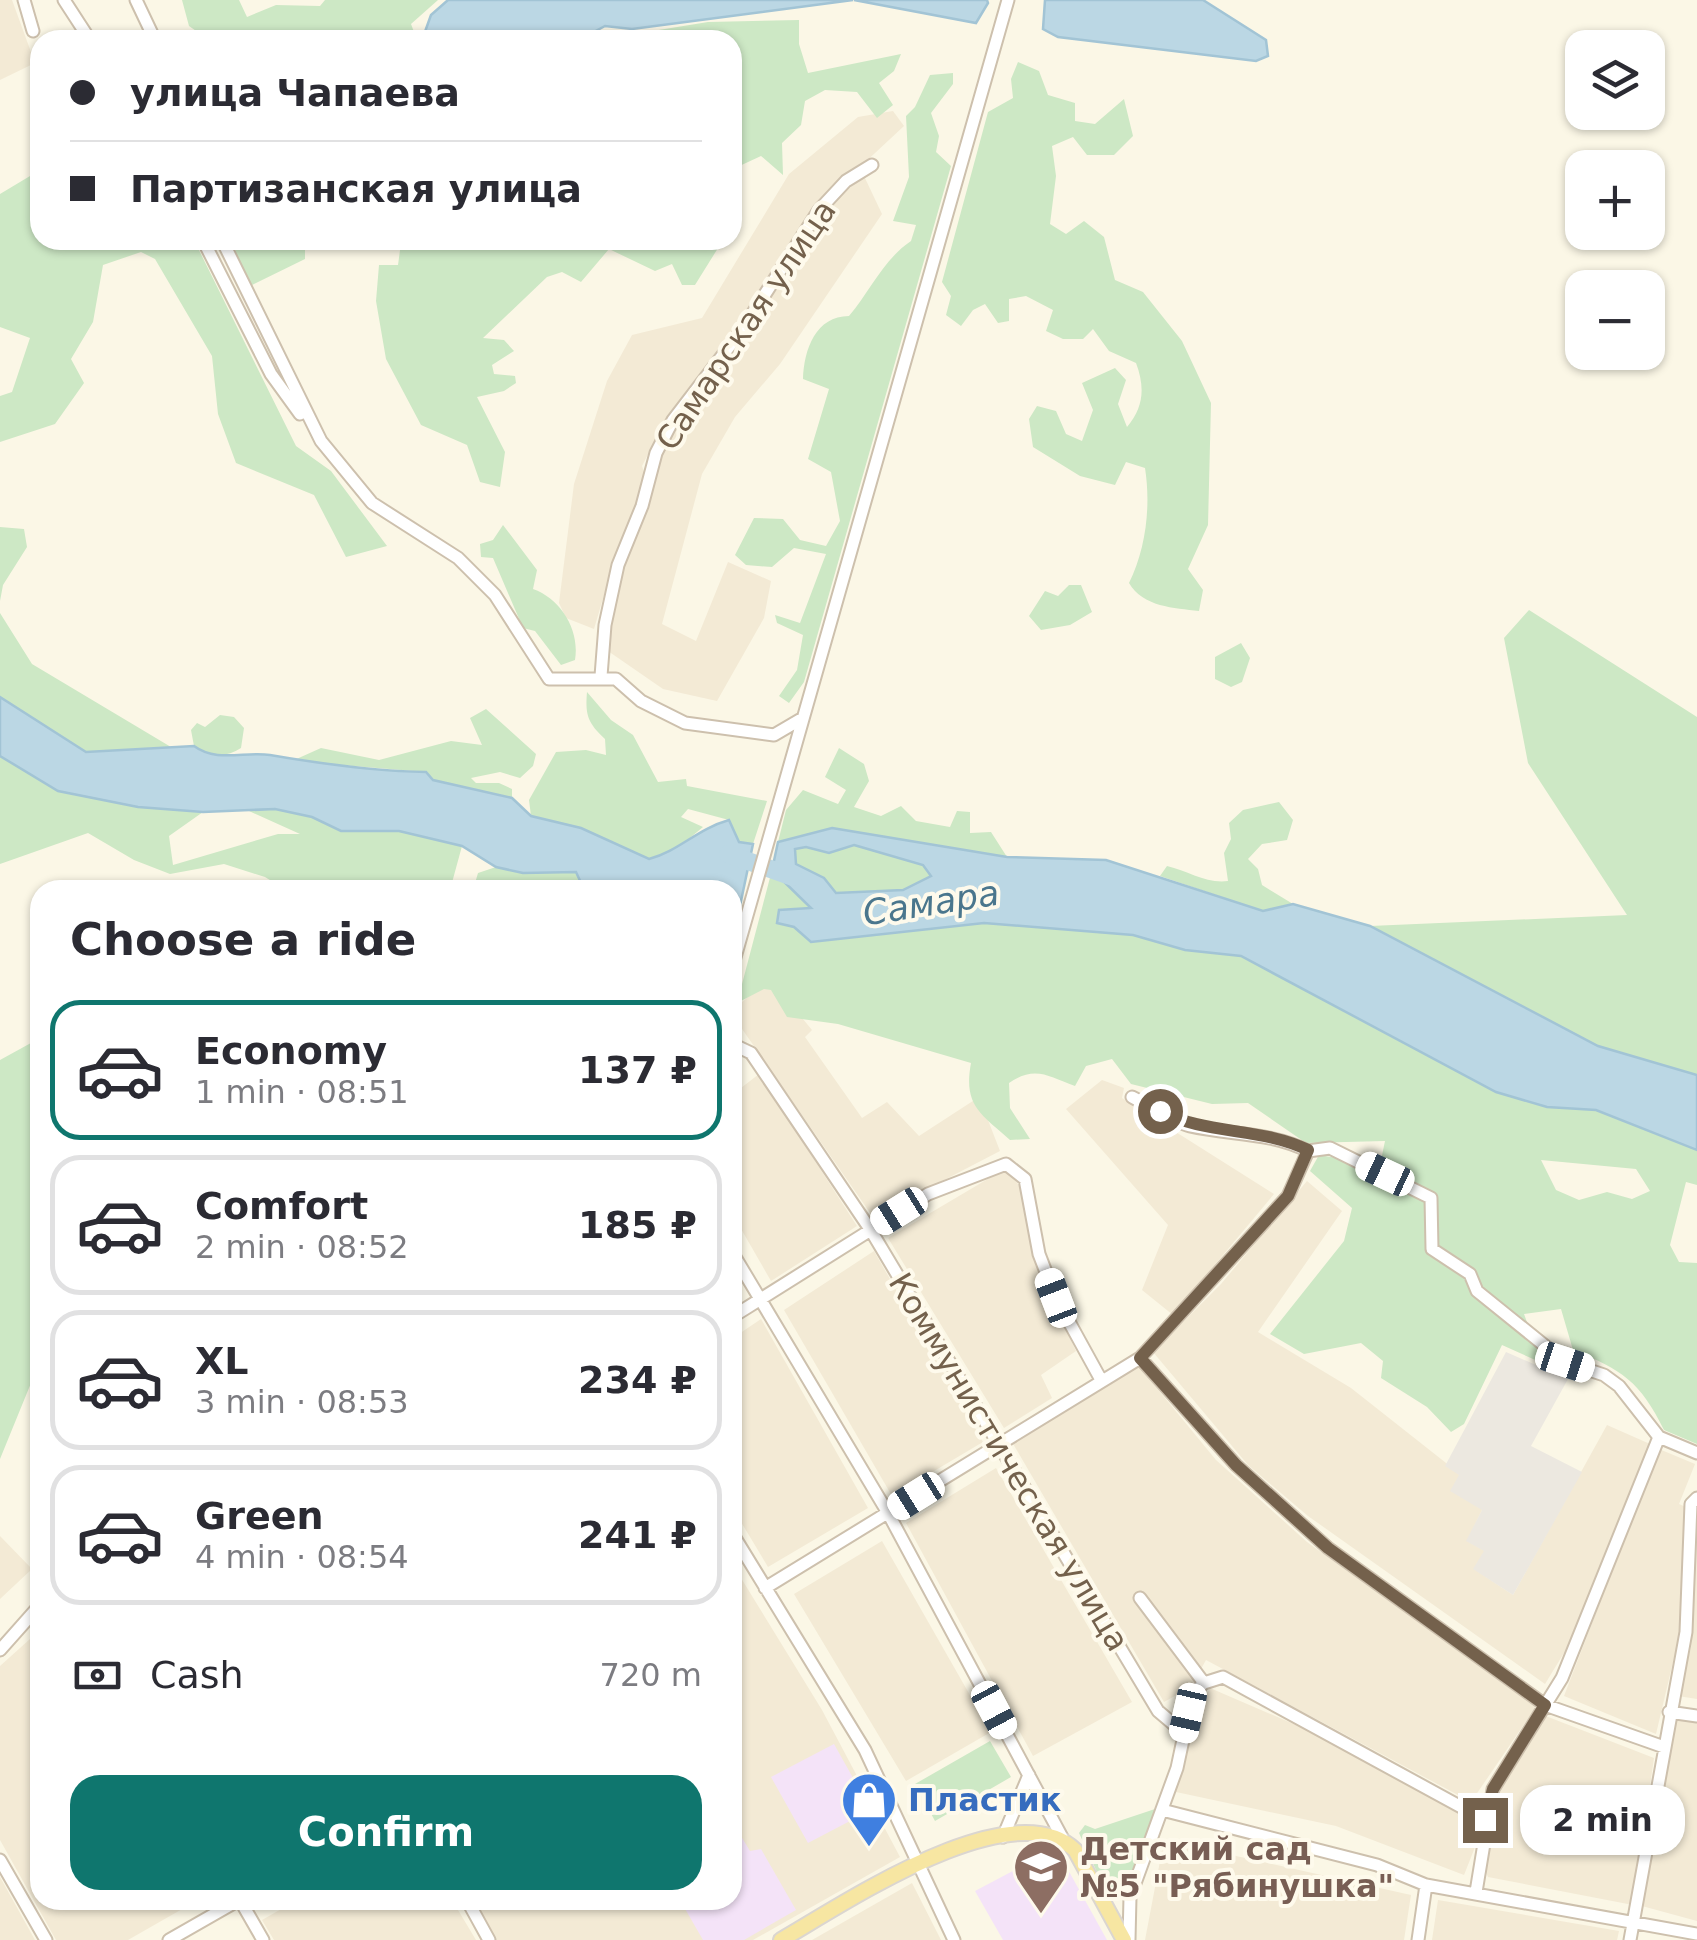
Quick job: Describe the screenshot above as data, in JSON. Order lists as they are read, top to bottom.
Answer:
{
  "streets": {
    "street": ["Самарская улица", "Коммунистическая улица"]
  },
  "water": ["Самара"],
  "places": {
    "shop": ["Пластик"],
    "school or university": ["Детский сад №5 \"Рябинушка\""]
  },
  "page": {
    "map_buttons": ["+", "−"],
    "banner": ["улица Чапаева", "Партизанская улица"],
    "heading": "Choose a ride",
    "list": [
      {
        "name": "Economy",
        "note": "1 min · 08:51",
        "value": "137 ₽"
      },
      {
        "name": "Comfort",
        "note": "2 min · 08:52",
        "value": "185 ₽"
      },
      {
        "name": "XL",
        "note": "3 min · 08:53",
        "value": "234 ₽"
      },
      {
        "name": "Green",
        "note": "4 min · 08:54",
        "value": "241 ₽"
      }
    ],
    "pay": ["Cash", "720 m"],
    "buttons": "Confirm",
    "bubble": "2 min"
  }
}
